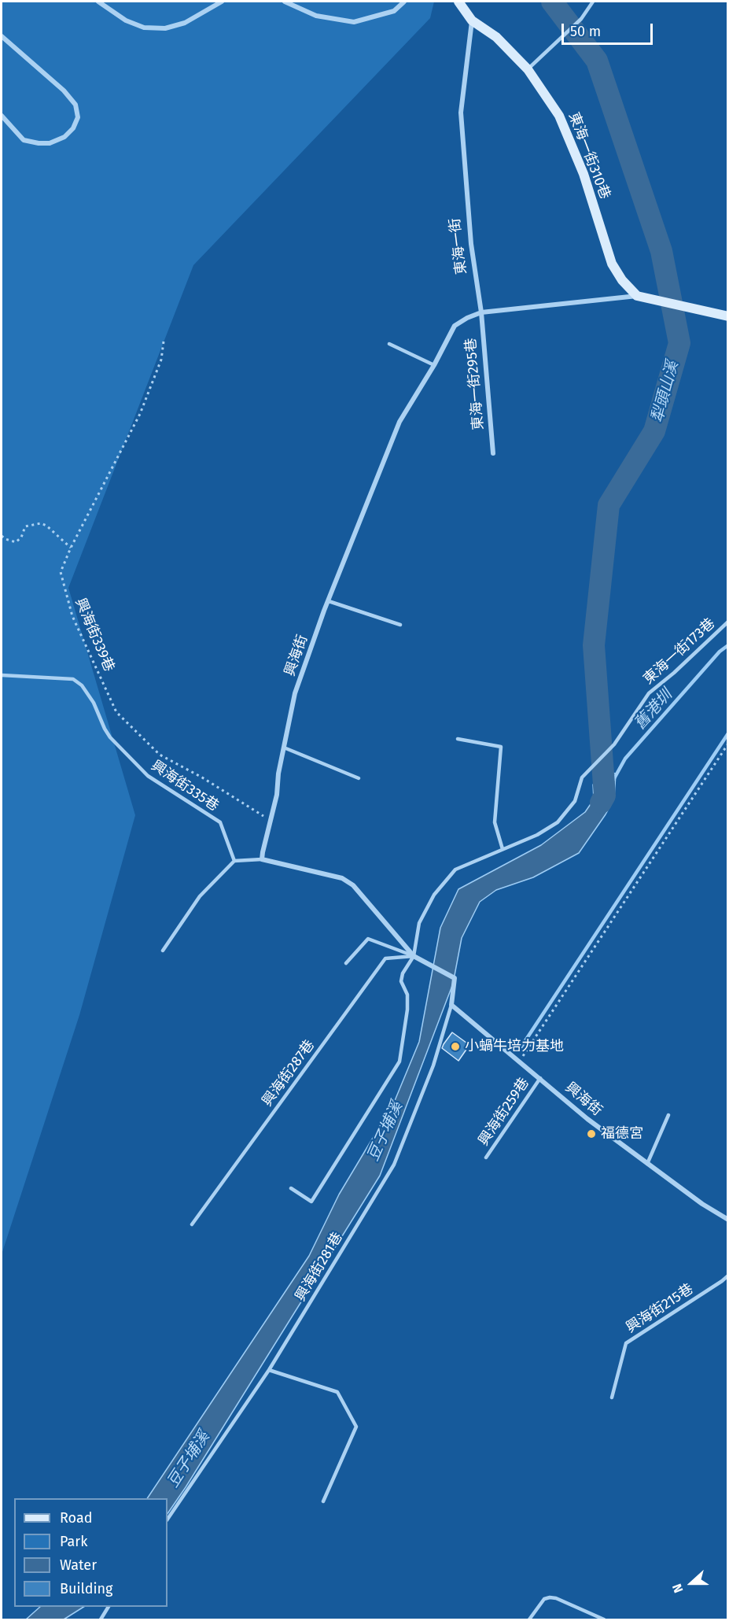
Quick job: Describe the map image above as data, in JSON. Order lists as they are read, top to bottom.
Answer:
{
  "streets": {
    "street": [
      "東海一街310巷",
      "東海一街",
      "東海一街295巷",
      "興海街"
    ],
    "lane": [
      "東海一街173巷",
      "興海街335巷",
      "興海街287巷",
      "興海街259巷",
      "興海街281巷",
      "興海街215巷"
    ],
    "path": ["興海街339巷"]
  },
  "crossings": [
    ["東海一街310巷", "東海一街"],
    ["東海一街", "東海一街295巷"],
    ["東海一街", "興海街"],
    ["東海一街295巷", "興海街"],
    ["興海街339巷", "興海街"],
    ["興海街", "興海街259巷"],
    ["興海街", "興海街281巷"]
  ],
  "water": ["犁頭山溪", "舊港圳", "豆子埔溪"],
  "places": ["小蝸牛培力基地", "福德宮"],
  "legend": [
    "Road",
    "Park",
    "Water",
    "Building"
  ],
  "scale_bar": "50 m",
  "north": "left"
}
